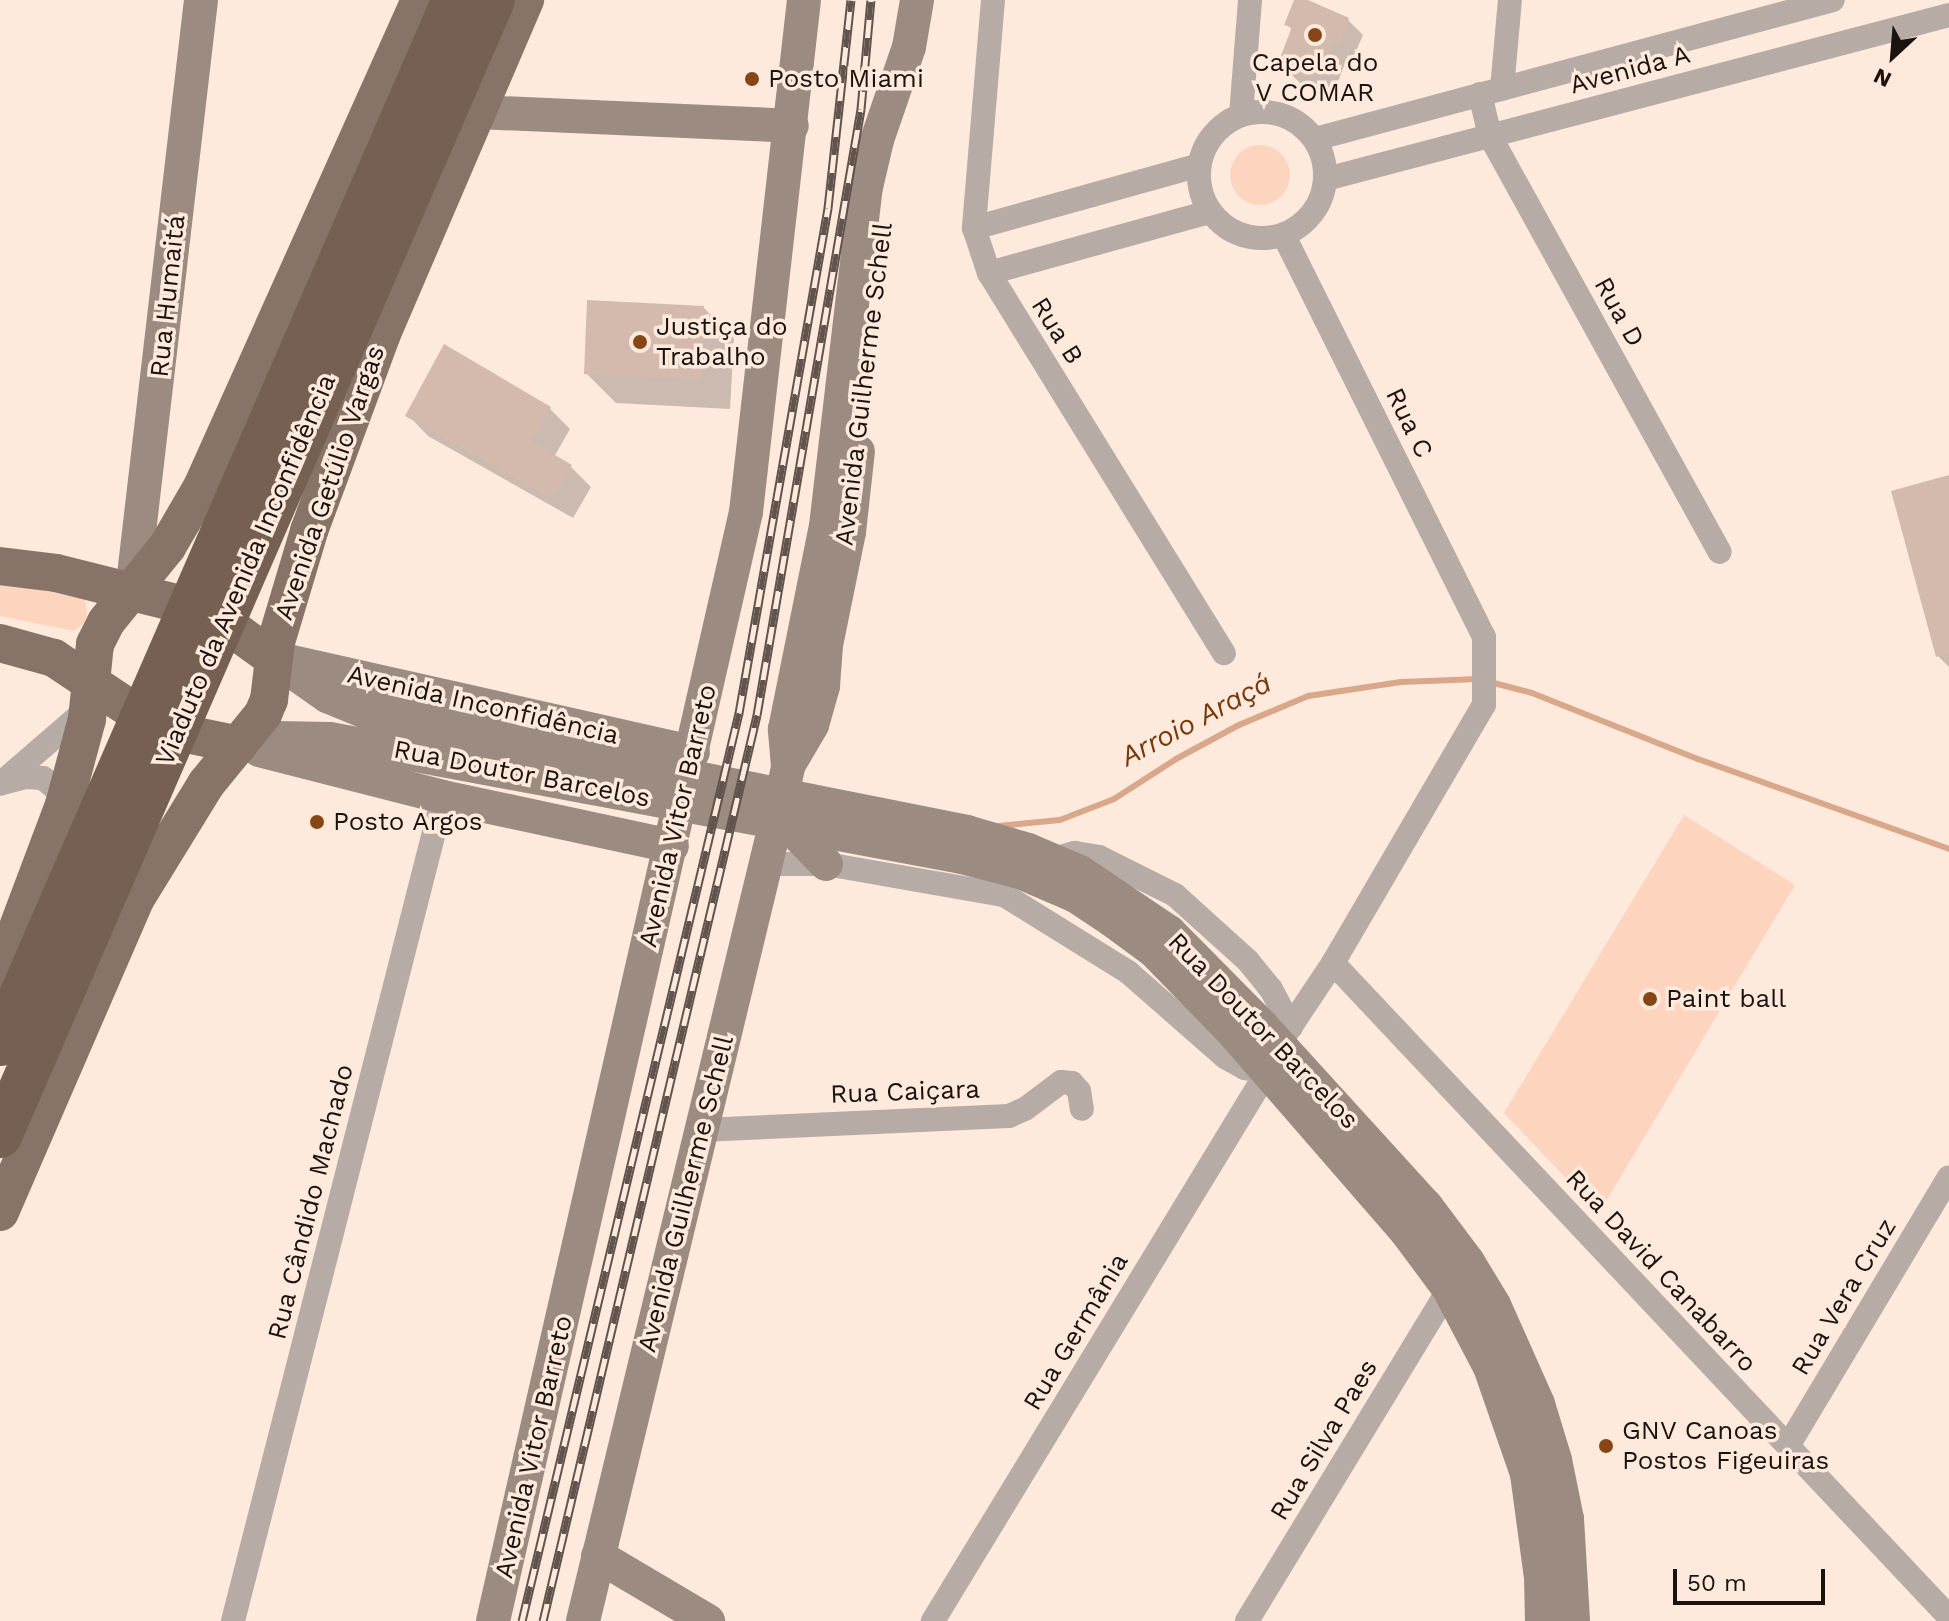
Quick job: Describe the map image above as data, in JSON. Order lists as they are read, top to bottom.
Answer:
{
  "streets": {
    "highway": ["Viaduto da Avenida Inconfidência"],
    "main road": [
      "Rua Humaitá",
      "Avenida Guilherme Schell",
      "Avenida Getúlio Vargas",
      "Avenida Inconfidência",
      "Rua Doutor Barcelos",
      "Avenida Vitor Barreto"
    ],
    "street": [
      "Avenida A",
      "Rua D",
      "Rua B",
      "Rua C",
      "Rua Caiçara",
      "Rua Cândido Machado",
      "Rua David Canabarro",
      "Rua Vera Cruz",
      "Rua Germânia",
      "Rua Silva Paes"
    ]
  },
  "crossings": [
    ["Avenida A", "Rua D"],
    ["Avenida A", "Rua C"],
    ["Rua Humaitá", "Avenida Getúlio Vargas"],
    ["Rua Humaitá", "Avenida Inconfidência"],
    ["Avenida Guilherme Schell", "Rua Caiçara"],
    ["Rua C", "Rua Germânia"],
    ["Avenida Getúlio Vargas", "Viaduto da Avenida Inconfidência"],
    ["Avenida Getúlio Vargas", "Avenida Inconfidência"],
    ["Avenida Inconfidência", "Rua Doutor Barcelos"],
    ["Avenida Inconfidência", "Avenida Vitor Barreto"],
    ["Rua Doutor Barcelos", "Rua Germânia"],
    ["Rua Doutor Barcelos", "Rua Silva Paes"],
    ["Rua David Canabarro", "Rua Vera Cruz"],
    ["Rua David Canabarro", "Rua Germânia"]
  ],
  "water": ["Arroio Araçá"],
  "places": [
    "Capela do V COMAR",
    "Posto Miami",
    "Justiça do Trabalho",
    "Posto Argos",
    "Paint ball",
    "GNV Canoas Postos Figeuiras"
  ],
  "scale_bar": "50 m",
  "north": "bottom left"
}
